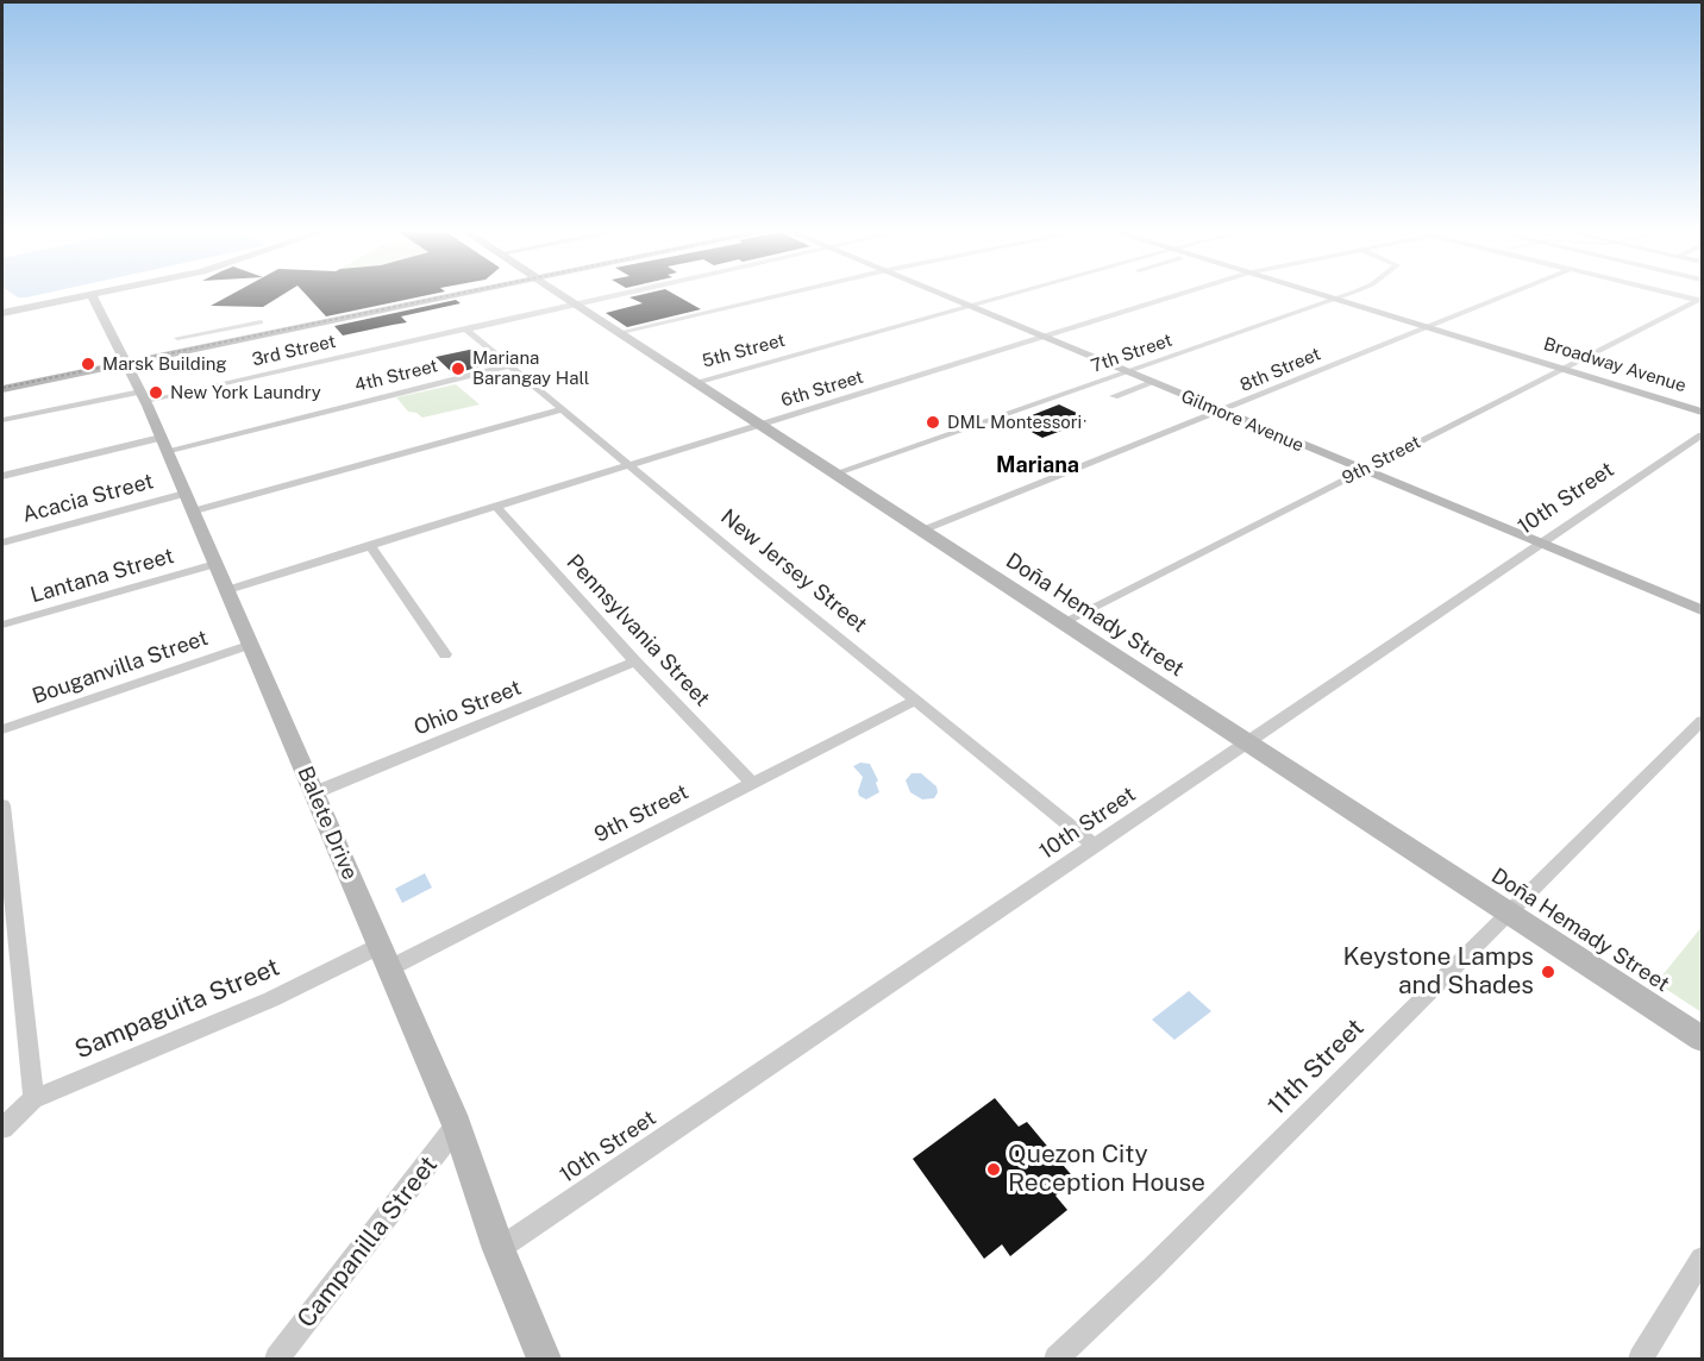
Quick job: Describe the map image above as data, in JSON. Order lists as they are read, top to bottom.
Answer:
{
  "streets": {
    "main road": [
      "Broadway Avenue",
      "Gilmore Avenue",
      "Doña Hemady Street",
      "Balete Drive"
    ],
    "street": [
      "3rd Street",
      "5th Street",
      "7th Street",
      "8th Street",
      "4th Street",
      "6th Street",
      "9th Street",
      "Acacia Street",
      "10th Street",
      "New Jersey Street",
      "Lantana Street",
      "Pennsylvania Street",
      "Bouganvilla Street",
      "Ohio Street",
      "Sampaguita Street",
      "11th Street",
      "Campanilla Street"
    ]
  },
  "crossings": [
    ["3rd Street", "New Jersey Street"],
    ["3rd Street", "Doña Hemady Street"],
    ["3rd Street", "Balete Drive"],
    ["5th Street", "Gilmore Avenue"],
    ["5th Street", "Doña Hemady Street"],
    ["7th Street", "Broadway Avenue"],
    ["7th Street", "Gilmore Avenue"],
    ["7th Street", "Doña Hemady Street"],
    ["Broadway Avenue", "8th Street"],
    ["Broadway Avenue", "9th Street"],
    ["8th Street", "Gilmore Avenue"],
    ["8th Street", "Doña Hemady Street"],
    ["4th Street", "New Jersey Street"],
    ["4th Street", "Balete Drive"],
    ["6th Street", "Gilmore Avenue"],
    ["6th Street", "New Jersey Street"],
    ["6th Street", "Doña Hemady Street"],
    ["6th Street", "Pennsylvania Street"],
    ["6th Street", "Balete Drive"],
    ["Gilmore Avenue", "9th Street"],
    ["Gilmore Avenue", "10th Street"],
    ["9th Street", "New Jersey Street"],
    ["9th Street", "Doña Hemady Street"],
    ["9th Street", "Pennsylvania Street"],
    ["9th Street", "Balete Drive"],
    ["9th Street", "Sampaguita Street"],
    ["Acacia Street", "Balete Drive"],
    ["10th Street", "New Jersey Street"],
    ["10th Street", "Doña Hemady Street"],
    ["10th Street", "Balete Drive"],
    ["Lantana Street", "Balete Drive"],
    ["Doña Hemady Street", "11th Street"],
    ["Pennsylvania Street", "Ohio Street"],
    ["Bouganvilla Street", "Balete Drive"],
    ["Ohio Street", "Balete Drive"],
    ["Balete Drive", "Sampaguita Street"],
    ["Balete Drive", "Campanilla Street"]
  ],
  "districts": ["Mariana"],
  "places": [
    "Marsk Building",
    "Mariana Barangay Hall",
    "New York Laundry",
    "DML Montessori",
    "Keystone Lamps and Shades",
    "Quezon City Reception House"
  ]
}
